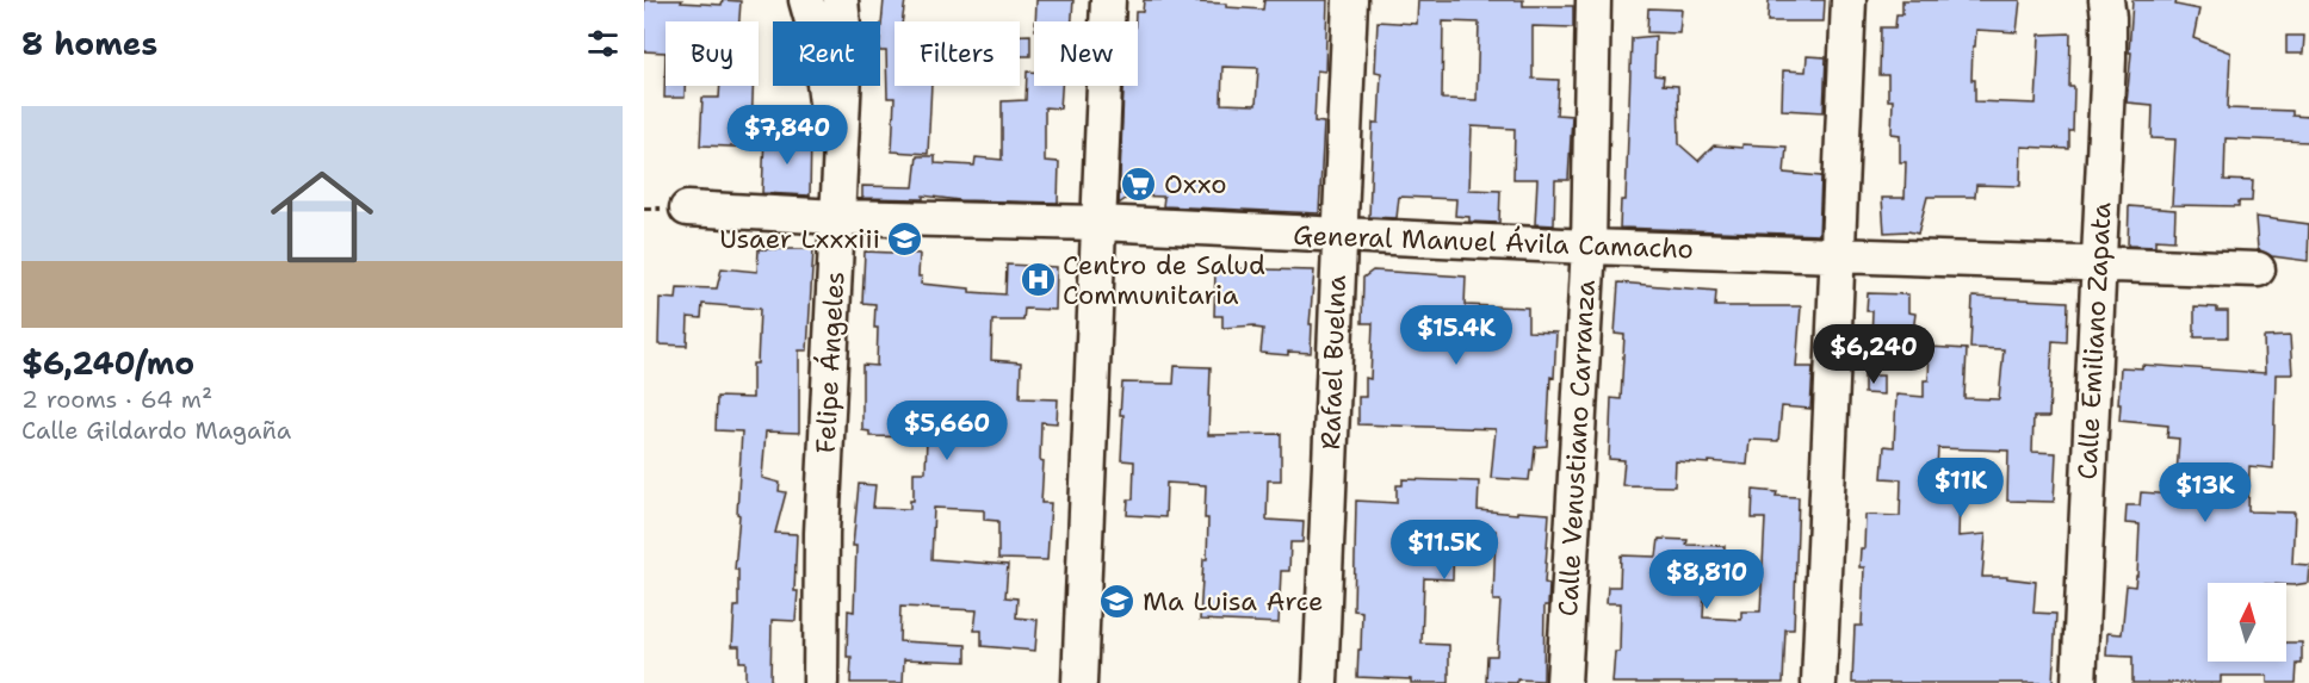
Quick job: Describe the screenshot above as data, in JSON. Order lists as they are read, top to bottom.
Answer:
{
  "streets": {
    "street": [
      "General Manuel Ávila Camacho",
      "Calle Emiliano Zapata",
      "Felipe Ángeles",
      "Rafael Buelna",
      "Calle Venustiano Carranza"
    ]
  },
  "crossings": [
    ["General Manuel Ávila Camacho", "Calle Emiliano Zapata"],
    ["General Manuel Ávila Camacho", "Felipe Ángeles"],
    ["General Manuel Ávila Camacho", "Rafael Buelna"],
    ["General Manuel Ávila Camacho", "Calle Venustiano Carranza"]
  ],
  "places": {
    "supermarket": ["Oxxo"],
    "school or university": ["Usaer Lxxxiii", "Ma Luisa Arce"],
    "hospital": ["Centro de Salud Communitaria"]
  },
  "north": "top",
  "page": {
    "heading": "8 homes",
    "chip": [
      "Buy",
      "Rent",
      "Filters",
      "New"
    ],
    "list": [
      {
        "name": "$6,240/mo",
        "note": "2 rooms · 64 m² · Calle Gildardo Magaña"
      }
    ],
    "price": [
      "$7,840",
      "$15.4K",
      "$6,240",
      "$5,660",
      "$11K",
      "$13K",
      "$11.5K",
      "$8,810"
    ]
  }
}
